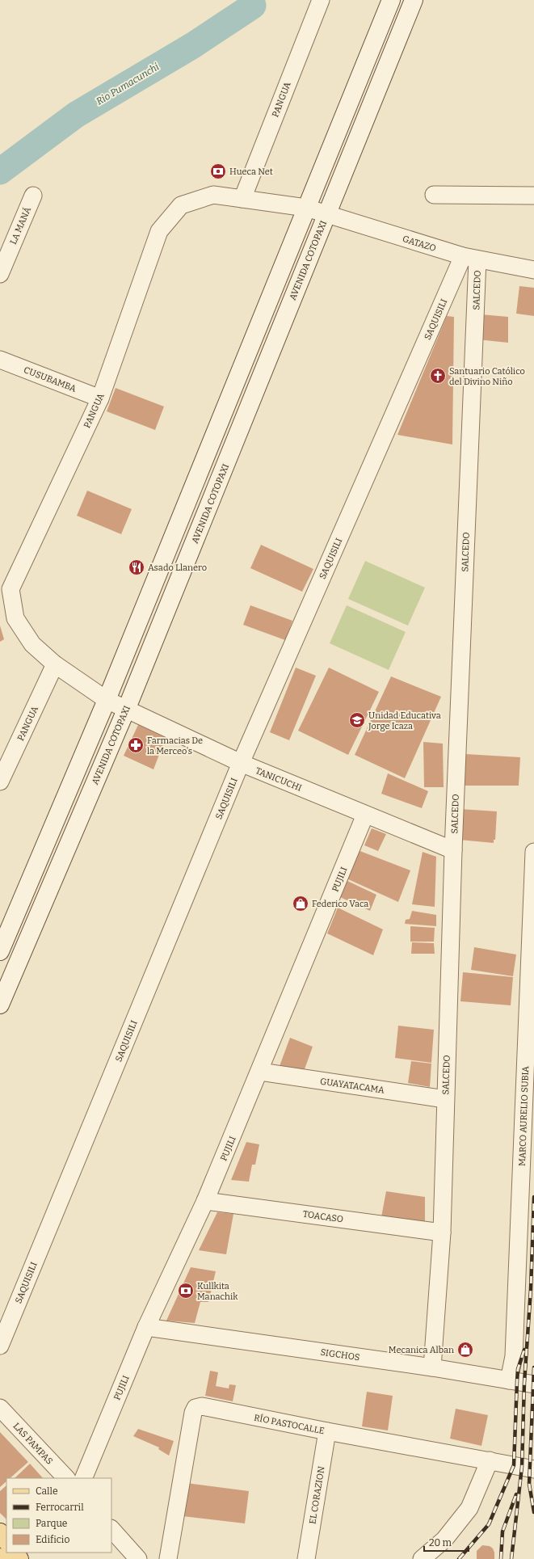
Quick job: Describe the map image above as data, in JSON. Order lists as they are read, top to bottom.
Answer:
{
  "streets": {
    "main road": ["AVENIDA COTOPAXI"],
    "street": [
      "PANGUA",
      "LA MANÁ",
      "GATAZO",
      "SALCEDO",
      "SAQUISILI",
      "CUSUBAMBA",
      "TANICUCHI",
      "PUJILI",
      "GUAYATACAMA",
      "MARCO AURELIO SUBIA",
      "TOACASO",
      "SIGCHOS",
      "RÍO PASTOCALLE",
      "LAS PAMPAS",
      "EL CORAZION"
    ]
  },
  "crossings": [
    ["PANGUA", "GATAZO"],
    ["PANGUA", "CUSUBAMBA"],
    ["PANGUA", "TANICUCHI"],
    ["GATAZO", "AVENIDA COTOPAXI"],
    ["GATAZO", "SALCEDO"],
    ["GATAZO", "SAQUISILI"],
    ["AVENIDA COTOPAXI", "TANICUCHI"],
    ["SALCEDO", "SAQUISILI"],
    ["SALCEDO", "TANICUCHI"],
    ["SALCEDO", "GUAYATACAMA"],
    ["SALCEDO", "TOACASO"],
    ["SALCEDO", "SIGCHOS"],
    ["SAQUISILI", "TANICUCHI"],
    ["TANICUCHI", "PUJILI"],
    ["PUJILI", "GUAYATACAMA"],
    ["PUJILI", "TOACASO"],
    ["PUJILI", "SIGCHOS"],
    ["MARCO AURELIO SUBIA", "SIGCHOS"],
    ["RÍO PASTOCALLE", "EL CORAZION"]
  ],
  "water": ["Rio Pumacunchi"],
  "places": {
    "bank": ["Hueca Net", "Kullkita Manachik"],
    "church": ["Santuario Católico del Divino Niño"],
    "restaurant": ["Asado Llanero"],
    "school or university": ["Unidad Educativa Jorge Icaza"],
    "pharmacy": ["Farmacias De la Merceo's"],
    "shop": ["Federico Vaca", "Mecanica Alban"]
  },
  "legend": [
    "Calle",
    "Ferrocarril",
    "Parque",
    "Edificio"
  ],
  "scale_bar": "20 m"
}
